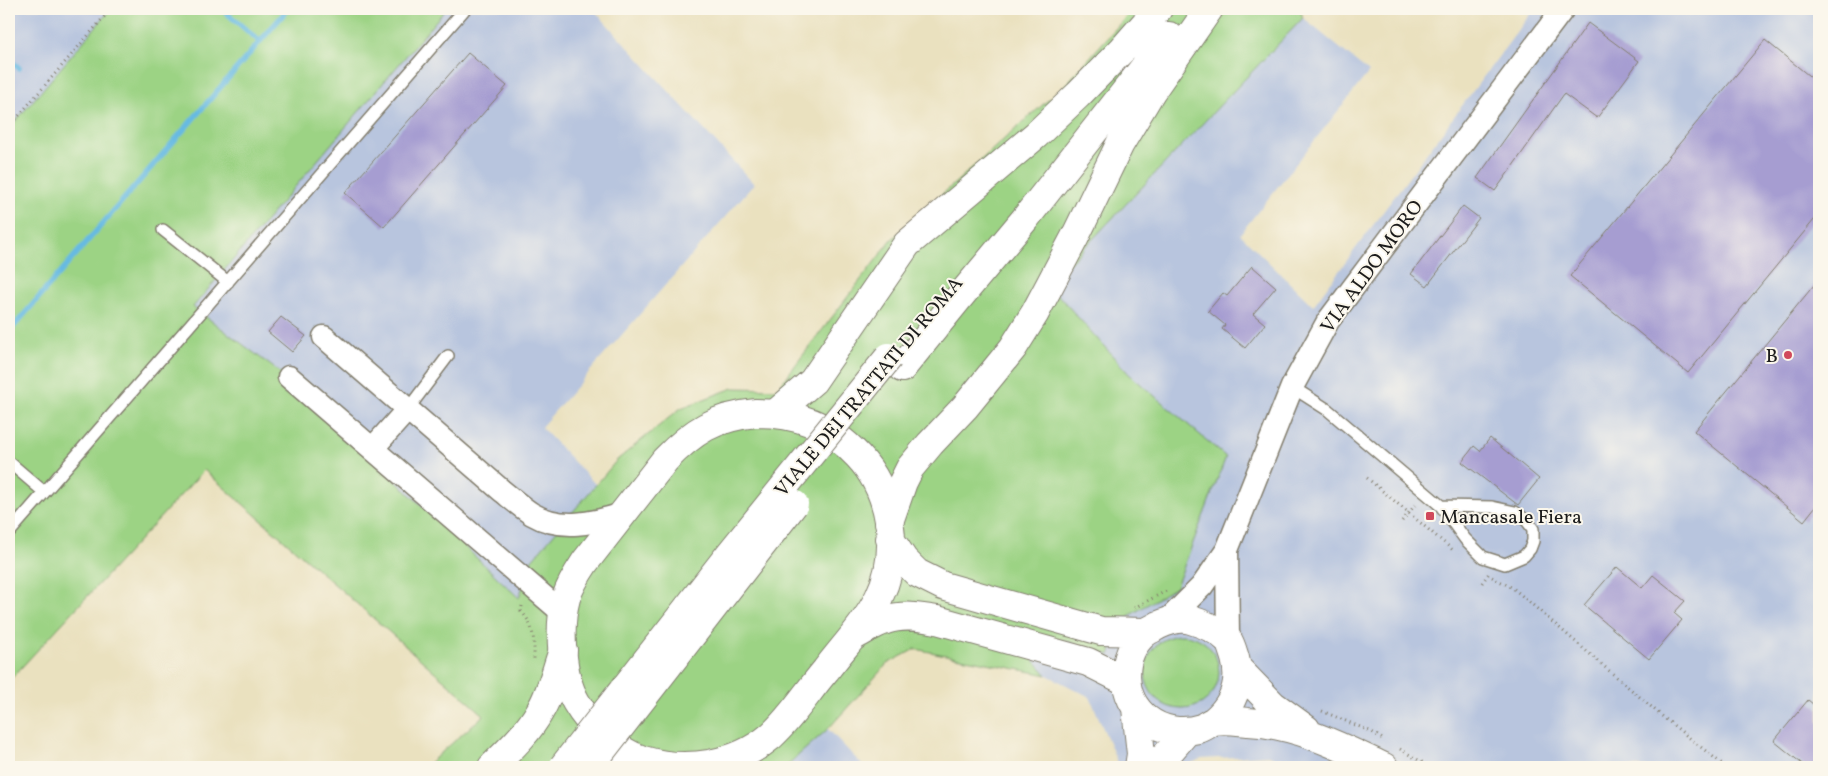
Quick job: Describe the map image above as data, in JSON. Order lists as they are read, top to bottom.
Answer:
{
  "streets": {
    "main road": ["VIALE DEI TRATTATI DI ROMA"],
    "street": ["VIA ALDO MORO"]
  },
  "places": {
    "other": ["B"],
    "transit": ["Mancasale Fiera"]
  }
}
